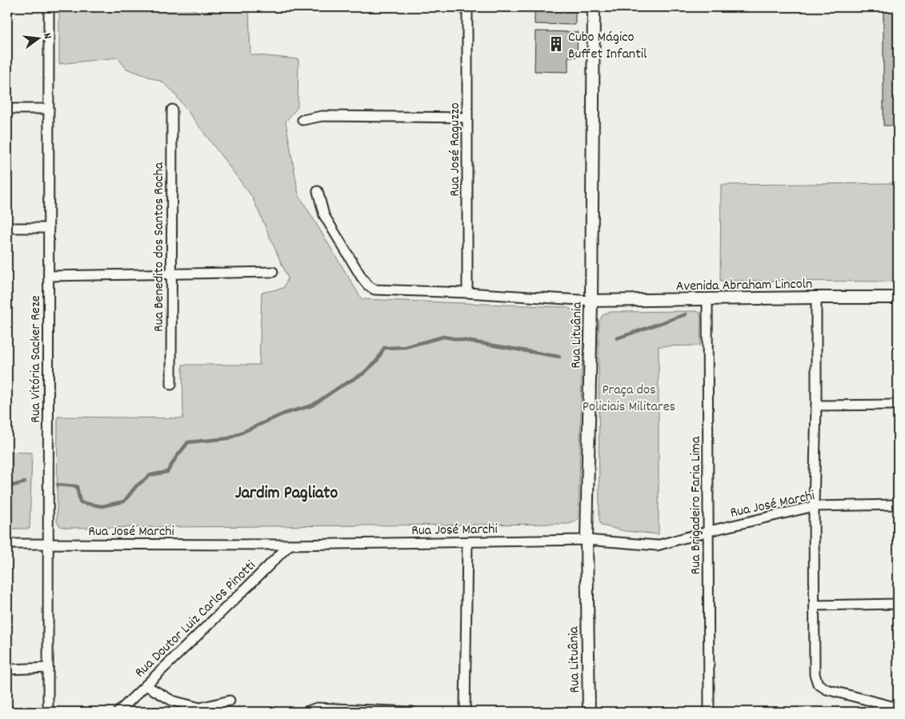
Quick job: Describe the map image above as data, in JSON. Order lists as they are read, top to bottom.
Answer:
{
  "streets": {
    "street": [
      "Rua José Raguzzo",
      "Rua Benedito dos Santos Rocha",
      "Avenida Abraham Lincoln",
      "Rua Lituânia",
      "Rua Vitória Sacker Reze",
      "Rua José Marchi",
      "Rua Brigadeiro Faria Lima",
      "Rua Doutor Luiz Carlos Pinotti"
    ]
  },
  "crossings": [
    ["Avenida Abraham Lincoln", "Rua Lituânia"],
    ["Avenida Abraham Lincoln", "Rua Brigadeiro Faria Lima"],
    ["Rua Lituânia", "Rua José Marchi"],
    ["Rua Vitória Sacker Reze", "Rua José Marchi"],
    ["Rua José Marchi", "Rua Brigadeiro Faria Lima"],
    ["Rua José Marchi", "Rua Doutor Luiz Carlos Pinotti"]
  ],
  "districts": ["Jardim Pagliato"],
  "parks": ["Praça dos Policiais Militares"],
  "places": {
    "building": ["Cubo Mágico Buffet Infantil"]
  },
  "north": "right"
}
